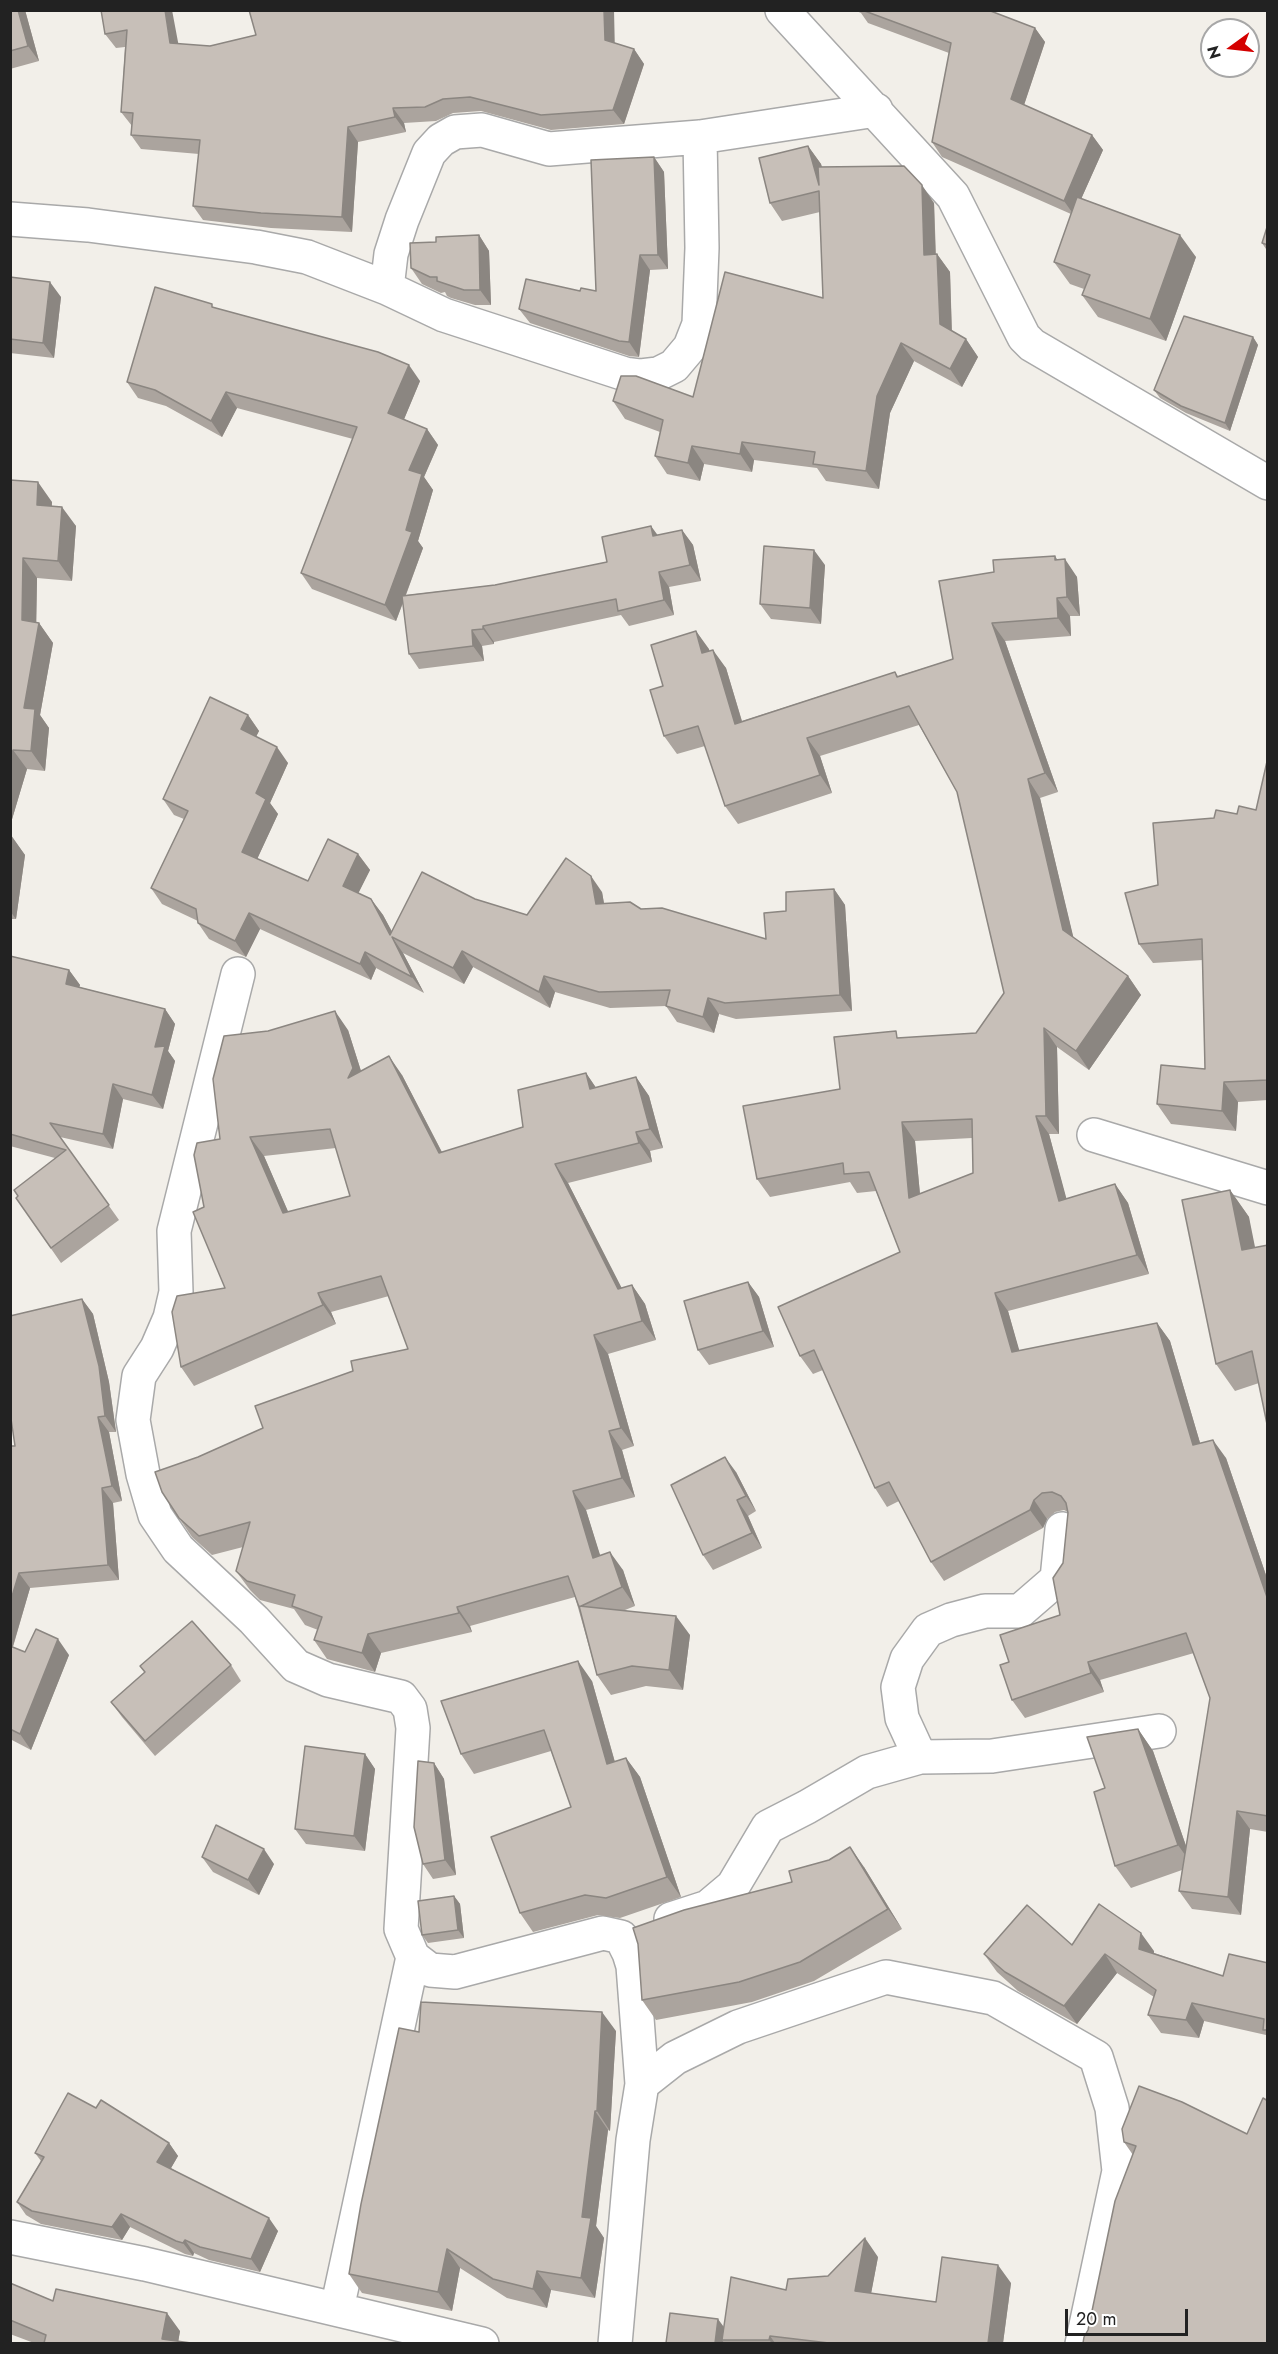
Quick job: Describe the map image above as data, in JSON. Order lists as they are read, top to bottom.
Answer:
{
  "scale_bar": "20 m",
  "north": "left"
}
